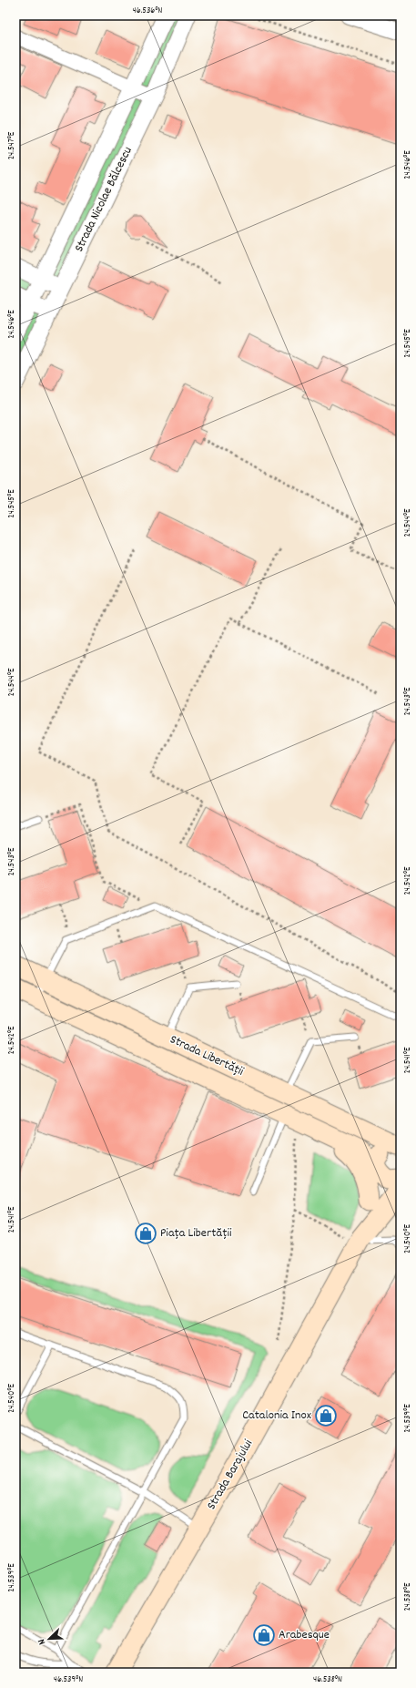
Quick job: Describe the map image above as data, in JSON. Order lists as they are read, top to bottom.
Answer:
{
  "streets": {
    "main road": ["Strada Libertății", "Strada Barajului"],
    "street": ["Strada Nicolae Bălcescu"]
  },
  "crossings": [
    ["Strada Libertății", "Strada Barajului"]
  ],
  "places": {
    "shop": ["Piața Libertății", "Catalonia Inox", "Arabesque"]
  },
  "north": "bottom left",
  "coordinates": [
    "46.536°N",
    "24.547°E",
    "24.546°E",
    "24.545°E",
    "24.544°E",
    "24.543°E",
    "24.542°E",
    "24.541°E",
    "24.540°E",
    "24.539°E",
    "24.538°E",
    "46.539°N",
    "46.538°N"
  ]
}
